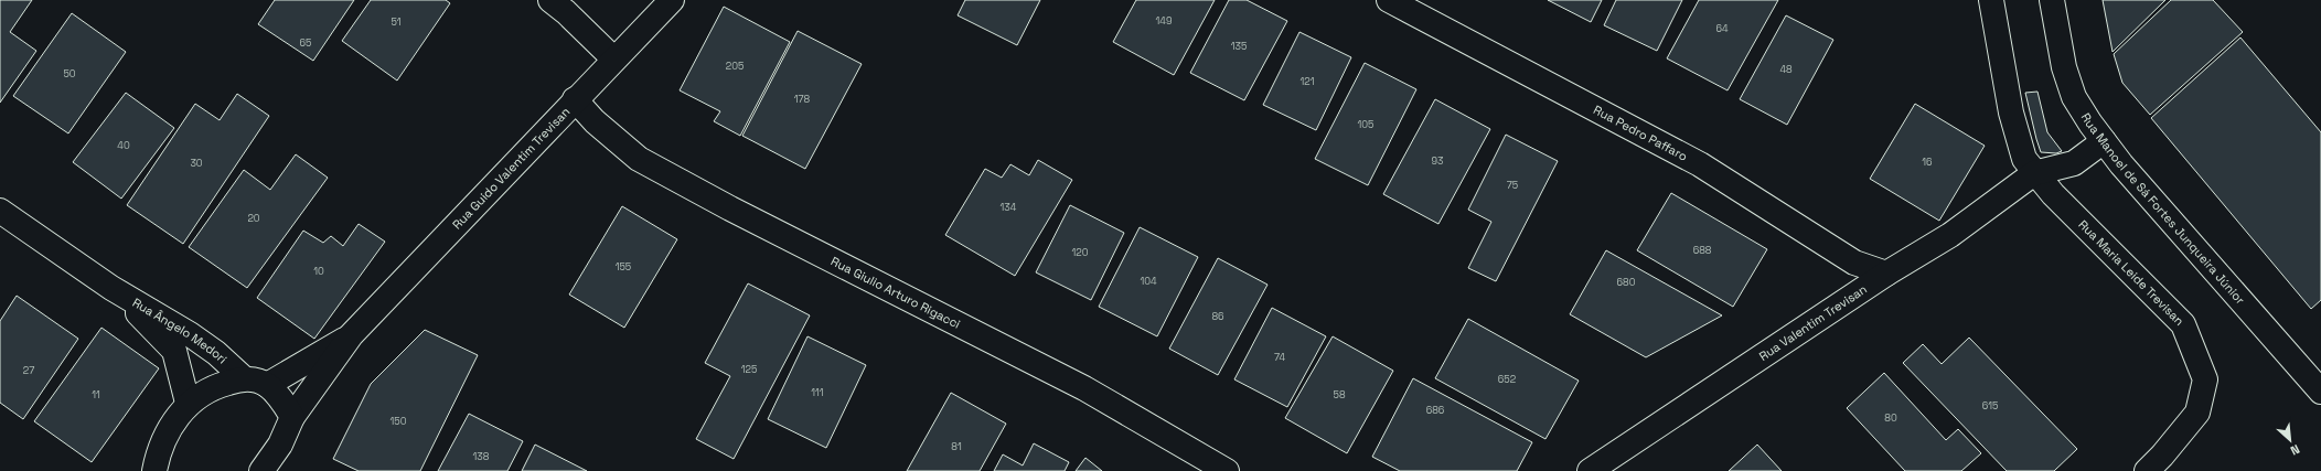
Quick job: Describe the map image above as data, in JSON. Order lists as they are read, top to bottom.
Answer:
{
  "streets": {
    "street": [
      "Rua Pedro Paffaro",
      "Rua Guido Valentim Trevisan",
      "Rua Manoel de Sá Fortes Junqueira Júnior",
      "Rua Maria Leide Trevisan",
      "Rua Giulio Arturo Rigacci",
      "Rua Valentim Trevisan",
      "Rua Ângelo Medori"
    ]
  },
  "crossings": [
    ["Rua Pedro Paffaro", "Rua Valentim Trevisan"],
    ["Rua Guido Valentim Trevisan", "Rua Giulio Arturo Rigacci"],
    ["Rua Maria Leide Trevisan", "Rua Valentim Trevisan"]
  ],
  "house_numbers": [
    "149",
    "51",
    "64",
    "65",
    "135",
    "205",
    "48",
    "50",
    "121",
    "178",
    "105",
    "40",
    "93",
    "16",
    "30",
    "75",
    "134",
    "20",
    "688",
    "120",
    "155",
    "10",
    "104",
    "680",
    "86",
    "74",
    "125",
    "27",
    "652",
    "111",
    "11",
    "58",
    "615",
    "686",
    "80",
    "150",
    "81",
    "138"
  ],
  "north": "bottom right"
}
